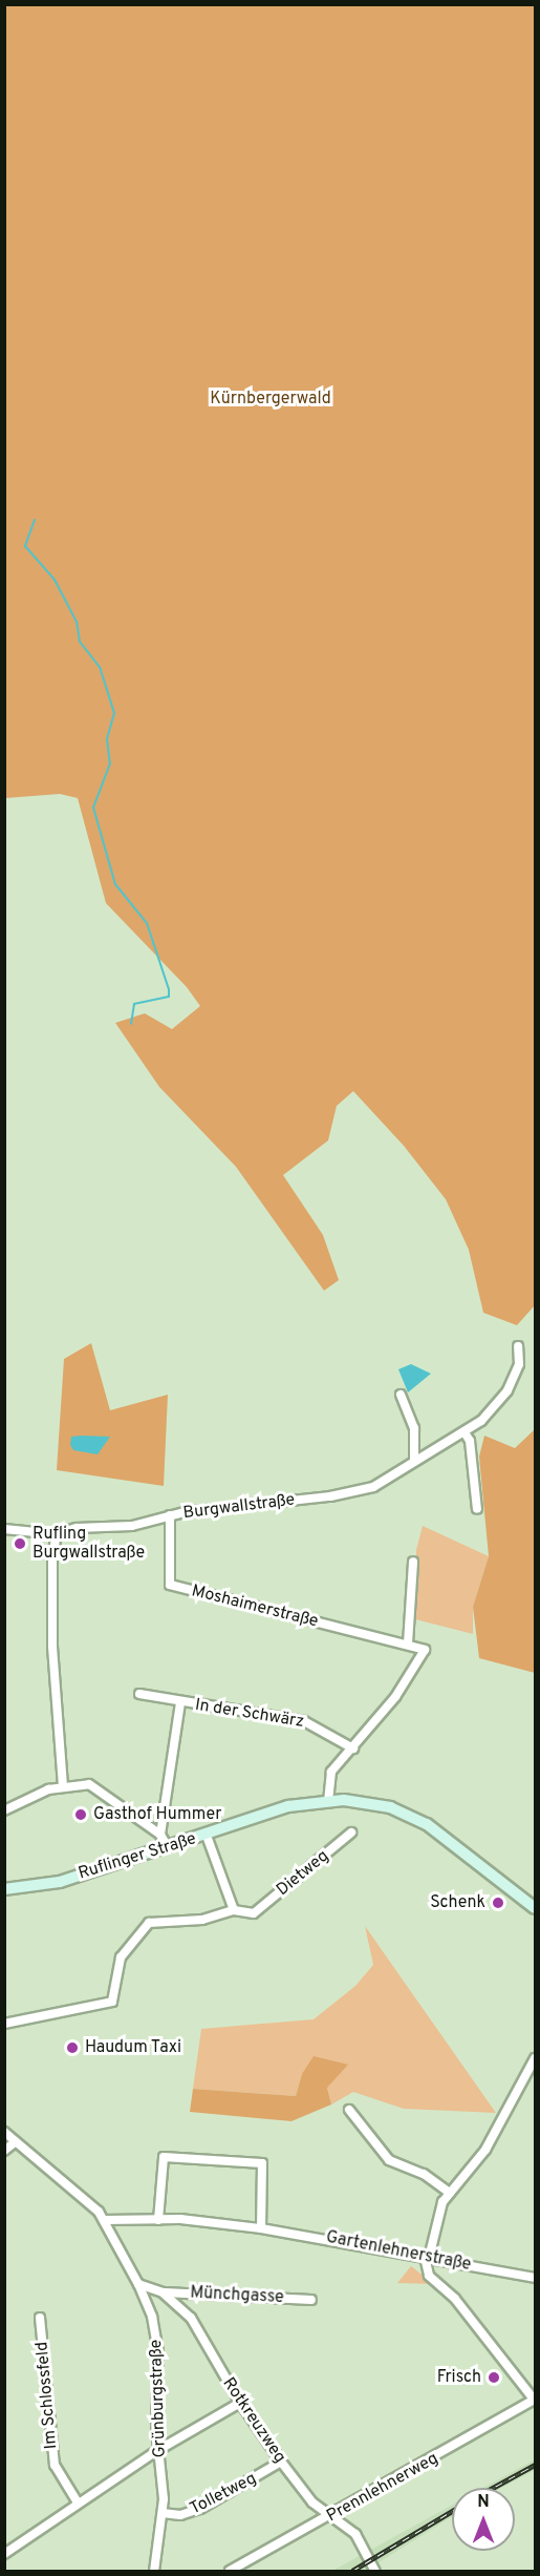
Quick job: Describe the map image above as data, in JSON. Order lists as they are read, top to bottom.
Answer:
{
  "streets": {
    "street": [
      "Burgwallstraße",
      "Moshaimerstraße",
      "In der Schwärz",
      "Ruflinger Straße",
      "Dietweg",
      "Gartenlehnerstraße",
      "Münchgasse",
      "Im Schlossfeld",
      "Grünburgstraße",
      "Rotkreuzweg",
      "Prennlehnerweg",
      "Tolletweg"
    ]
  },
  "crossings": [
    ["Burgwallstraße", "Moshaimerstraße"],
    ["Gartenlehnerstraße", "Grünburgstraße"],
    ["Münchgasse", "Rotkreuzweg"],
    ["Grünburgstraße", "Rotkreuzweg"],
    ["Grünburgstraße", "Tolletweg"],
    ["Rotkreuzweg", "Prennlehnerweg"],
    ["Rotkreuzweg", "Tolletweg"]
  ],
  "parks": ["Kürnbergerwald"],
  "places": [
    "Rufling Burgwallstraße",
    "Gasthof Hummer",
    "Schenk",
    "Haudum Taxi",
    "Frisch"
  ],
  "north": "top"
}
